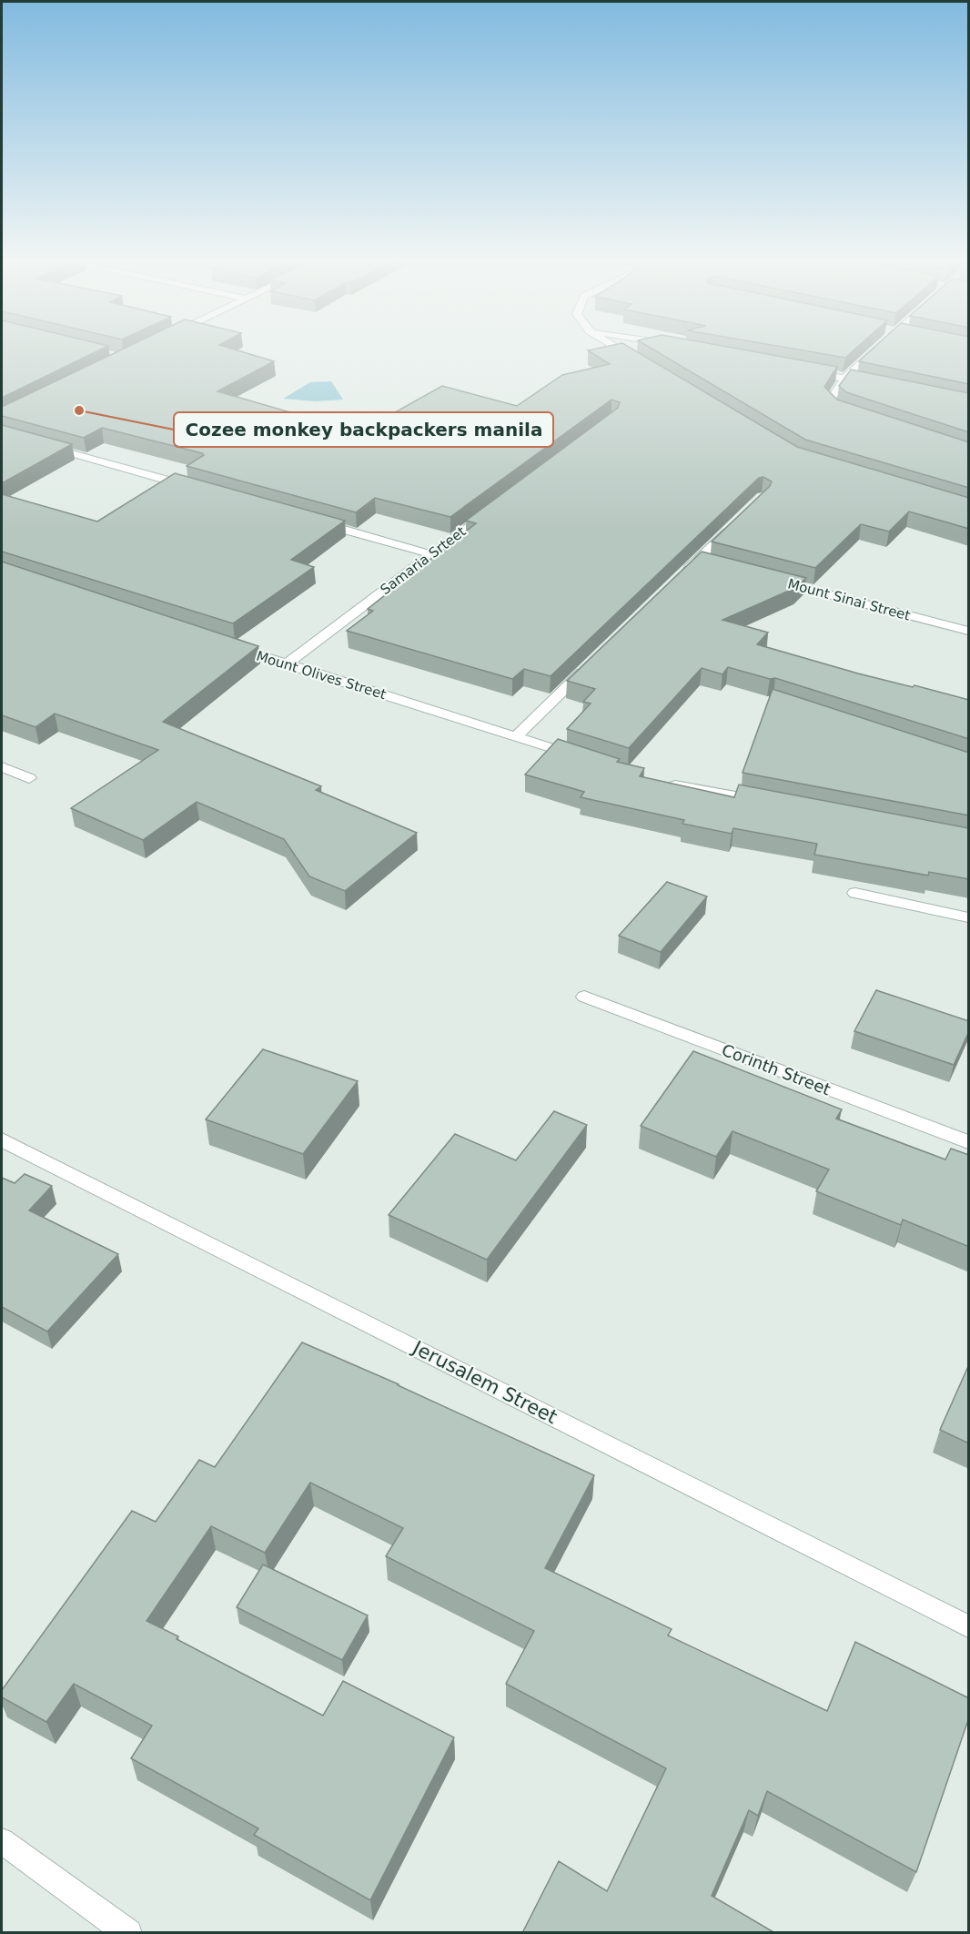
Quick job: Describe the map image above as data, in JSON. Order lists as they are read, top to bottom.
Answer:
{
  "streets": {
    "street": [
      "Samaria Srteet",
      "Mount Sinai Street",
      "Mount Olives Street",
      "Corinth Street",
      "Jerusalem Street"
    ]
  },
  "crossings": [
    ["Samaria Srteet", "Mount Olives Street"]
  ],
  "places": ["Cozee monkey backpackers manila"]
}
